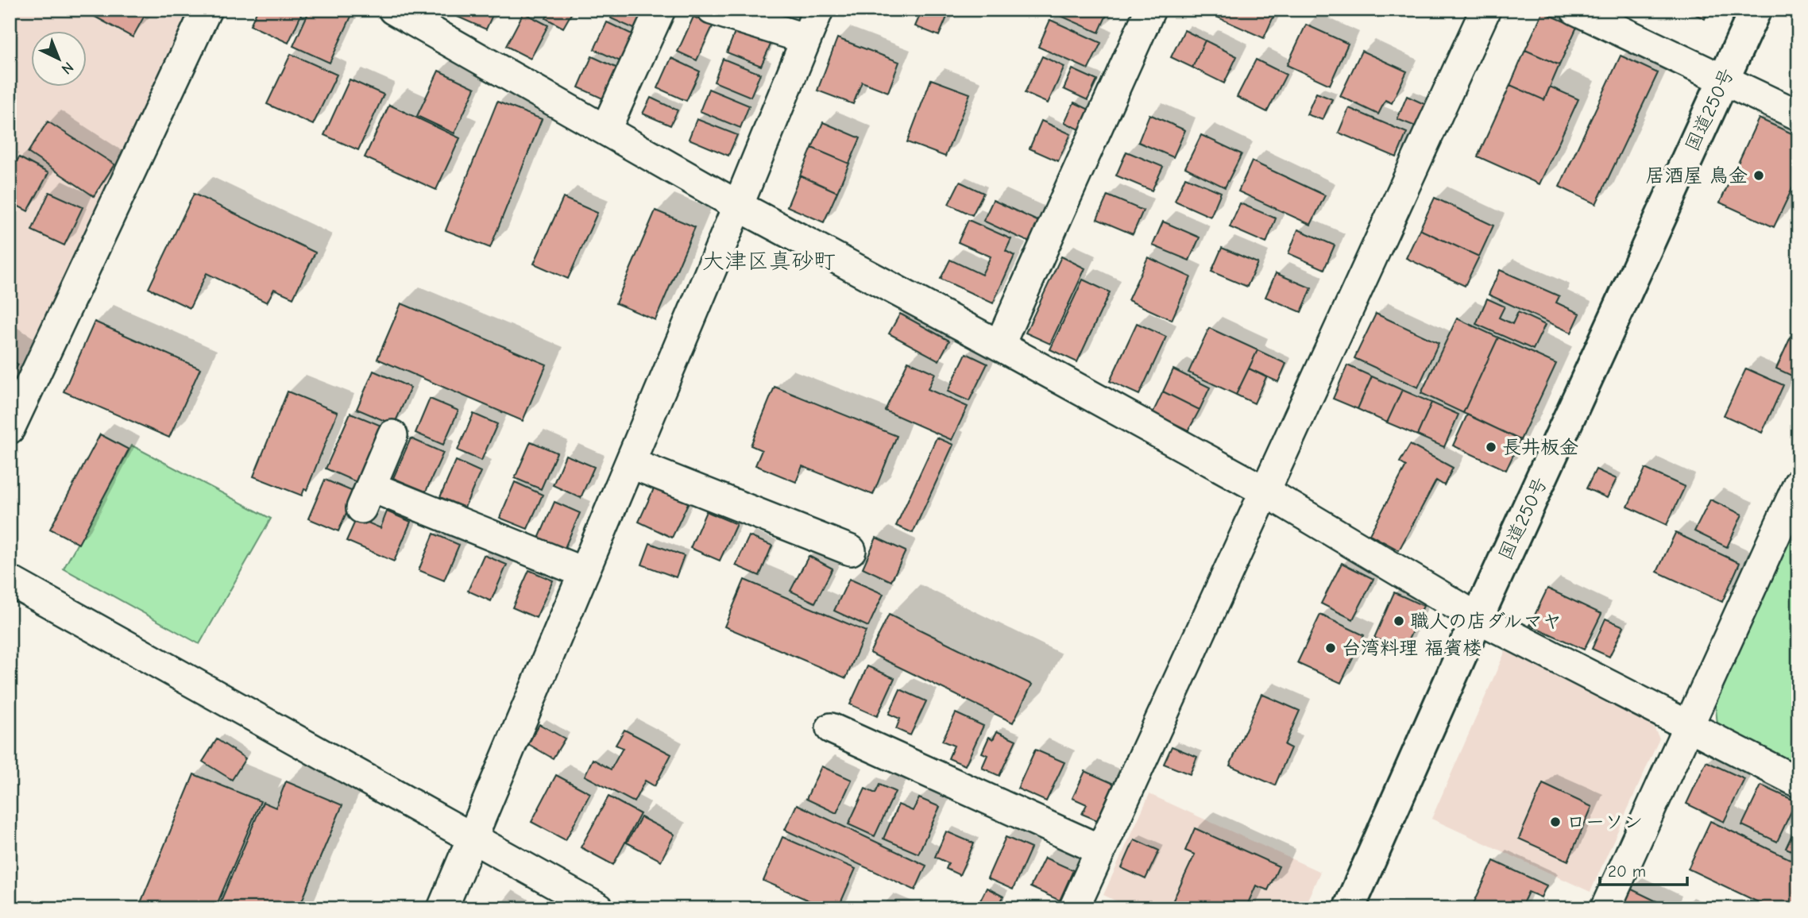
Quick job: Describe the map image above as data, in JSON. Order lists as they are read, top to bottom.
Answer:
{
  "streets": {
    "highway": ["国道250号"]
  },
  "districts": ["大津区真砂町"],
  "places": [
    "居酒屋 鳥金",
    "長井板金",
    "職人の店ダルマヤ",
    "台湾料理 福賓楼",
    "ローソン"
  ],
  "scale_bar": "20 m",
  "north": "bottom right"
}
